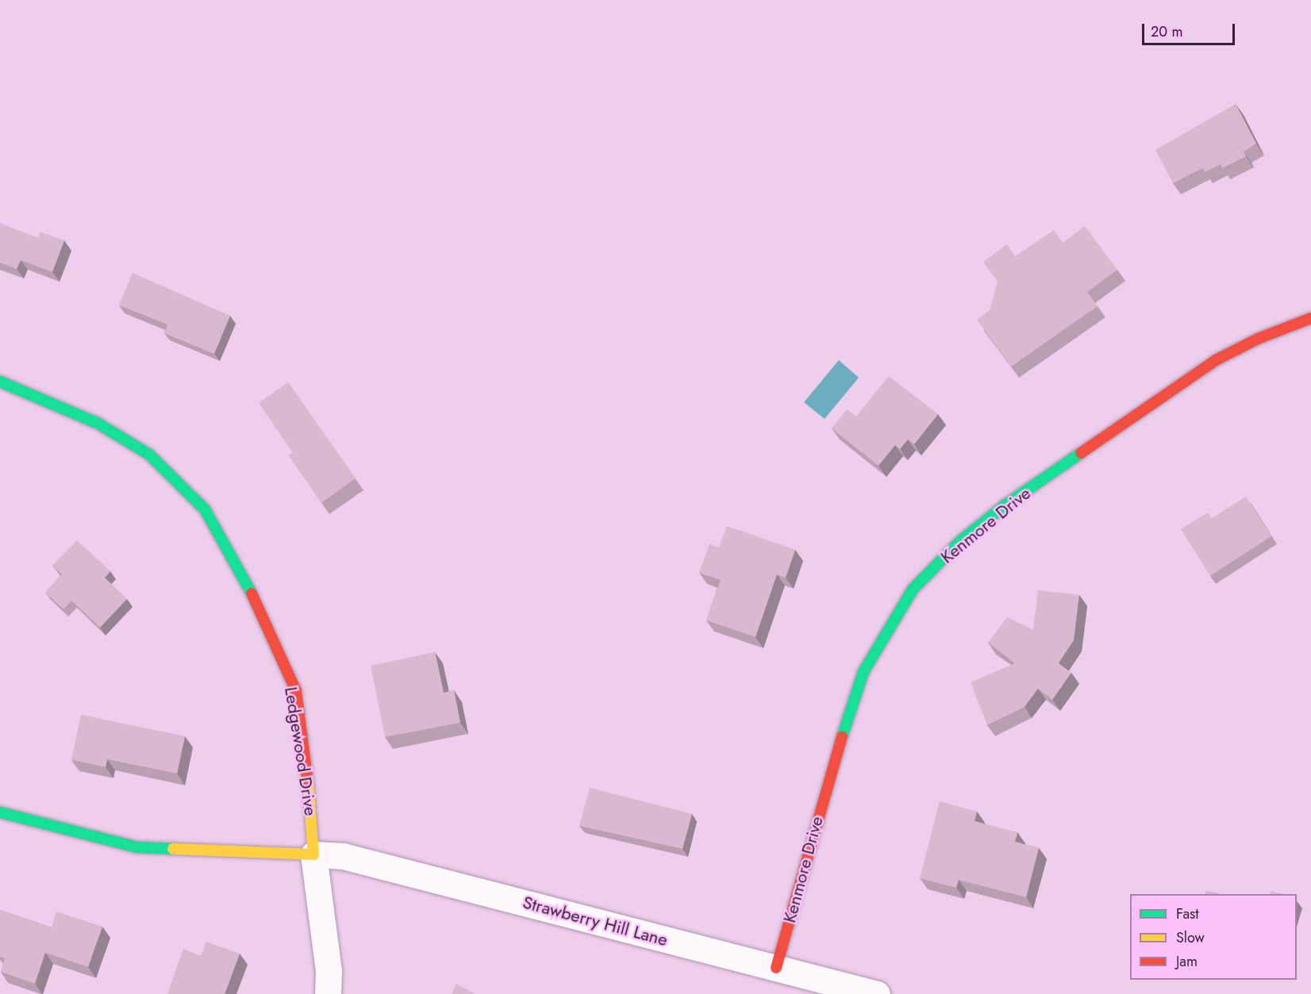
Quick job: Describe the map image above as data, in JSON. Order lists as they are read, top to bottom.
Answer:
{
  "streets": {
    "street": ["Kenmore Drive", "Ledgewood Drive", "Strawberry Hill Lane"]
  },
  "crossings": [
    ["Kenmore Drive", "Strawberry Hill Lane"],
    ["Ledgewood Drive", "Strawberry Hill Lane"]
  ],
  "legend": ["Fast", "Slow", "Jam"],
  "scale_bar": "20 m"
}
